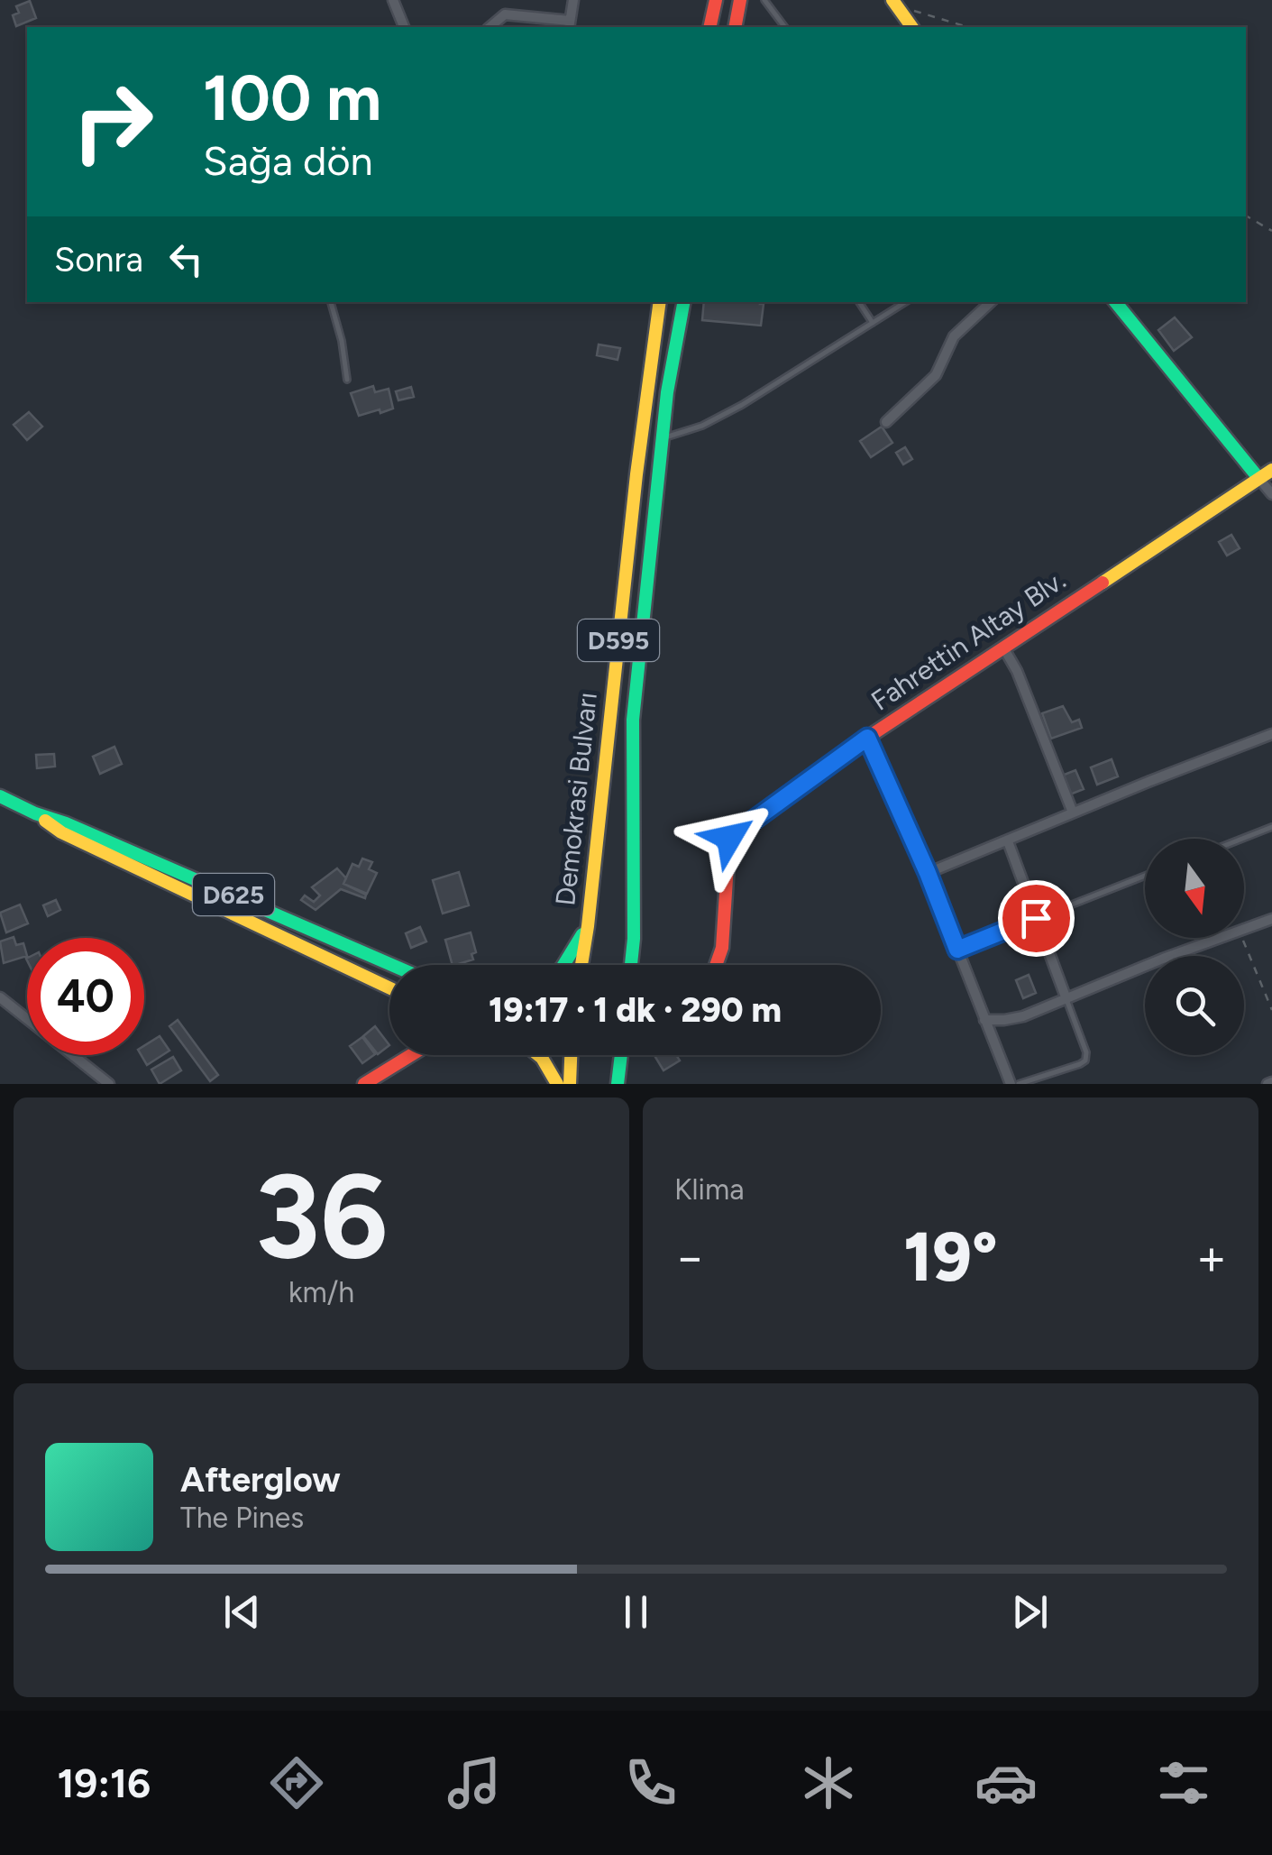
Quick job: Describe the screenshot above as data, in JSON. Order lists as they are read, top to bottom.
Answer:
{
  "streets": {
    "main road": [
      "D595",
      "Fahrettin Altay Blv.",
      "Demokrasi Bulvarı",
      "D625"
    ]
  },
  "north": "bottom",
  "page": {
    "turn": ["100 m", "Sağa dön"],
    "then": "Sonra",
    "limit": "40",
    "trip": "19:17 · 1 dk · 290 m",
    "tile": [
      ["36", "km/h"],
      "Klima"
    ],
    "heat": ["−", "19°", "+"],
    "song": ["Afterglow", "The Pines"],
    "tabs": "19:16"
  }
}
